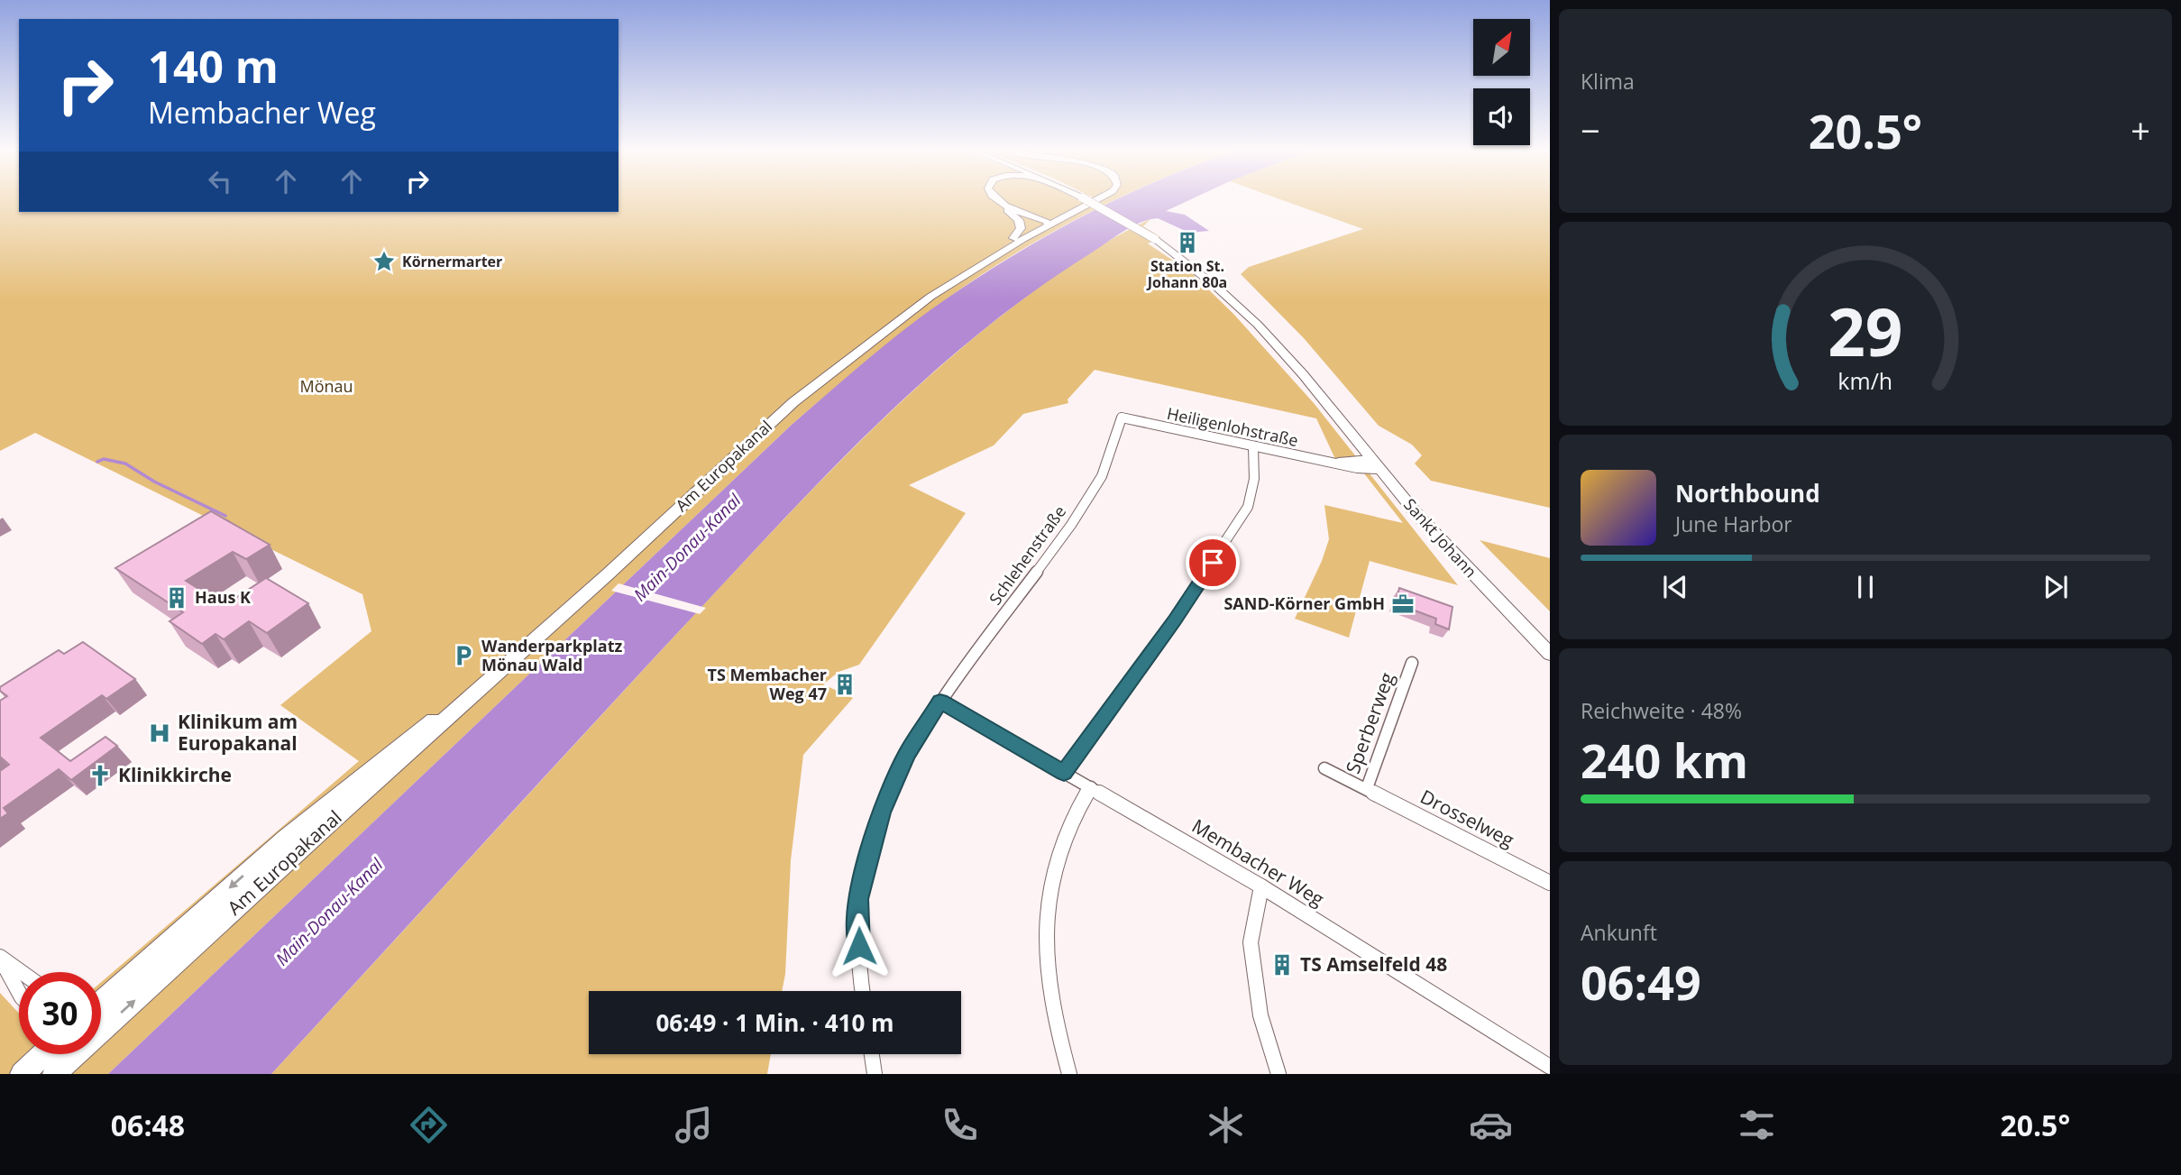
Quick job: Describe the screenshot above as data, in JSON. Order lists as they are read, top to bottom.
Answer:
{
  "streets": {
    "main road": ["Am Europakanal", "Sankt Johann"],
    "street": [
      "Heiligenlohstraße",
      "Schlehenstraße",
      "Sperberweg",
      "Drosselweg",
      "Membacher Weg"
    ]
  },
  "crossings": [
    ["Heiligenlohstraße", "Sankt Johann"],
    ["Heiligenlohstraße", "Schlehenstraße"],
    ["Schlehenstraße", "Membacher Weg"],
    ["Sperberweg", "Drosselweg"]
  ],
  "water": ["Main-Donau-Kanal"],
  "parks": ["Mönau"],
  "places": {
    "building": [
      "Station St. Johann 80a",
      "Haus K",
      "TS Membacher Weg 47",
      "TS Amselfeld 48"
    ],
    "place": ["Körnermarter"],
    "office": ["SAND-Körner GmbH"],
    "parking": ["Wanderparkplatz Mönau Wald"],
    "hospital": ["Klinikum am Europakanal"],
    "church": ["Klinikkirche"]
  },
  "north": "top right",
  "page": {
    "tile": [
      "Klima",
      ["Reichweite · 48%", "240 km"],
      ["Ankunft", "06:49"]
    ],
    "turn": ["140 m", "Membacher Weg"],
    "heat": ["−", "20.5°", "+"],
    "song": ["Northbound", "June Harbor"],
    "limit": "30",
    "trip": "06:49 · 1 Min. · 410 m",
    "tabs": ["06:48", "20.5°"],
    "gauge": ["29", "km/h"]
  }
}
